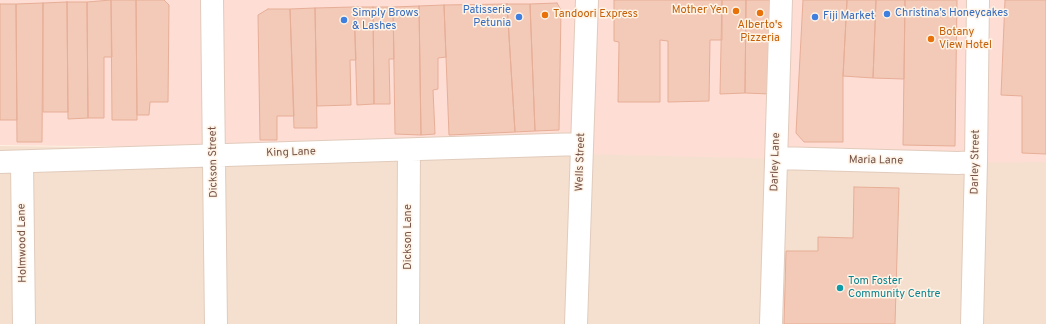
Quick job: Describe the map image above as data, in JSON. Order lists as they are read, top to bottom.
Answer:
{
  "streets": {
    "street": [
      "King Lane",
      "Maria Lane",
      "Dickson Street",
      "Wells Street",
      "Darley Lane",
      "Darley Street",
      "Dickson Lane",
      "Holmwood Lane"
    ]
  },
  "crossings": [
    ["King Lane", "Dickson Street"],
    ["King Lane", "Wells Street"],
    ["King Lane", "Dickson Lane"],
    ["King Lane", "Holmwood Lane"],
    ["Maria Lane", "Darley Lane"],
    ["Maria Lane", "Darley Street"]
  ],
  "places": [
    "Mother Yen",
    "Alberto's Pizzeria",
    "Christina’s Honeycakes",
    "Tandoori Express",
    "Patisserie Petunia",
    "Fiji Market",
    "Simply Brows & Lashes",
    "Botany View Hotel",
    "Tom Foster Community Centre"
  ]
}
